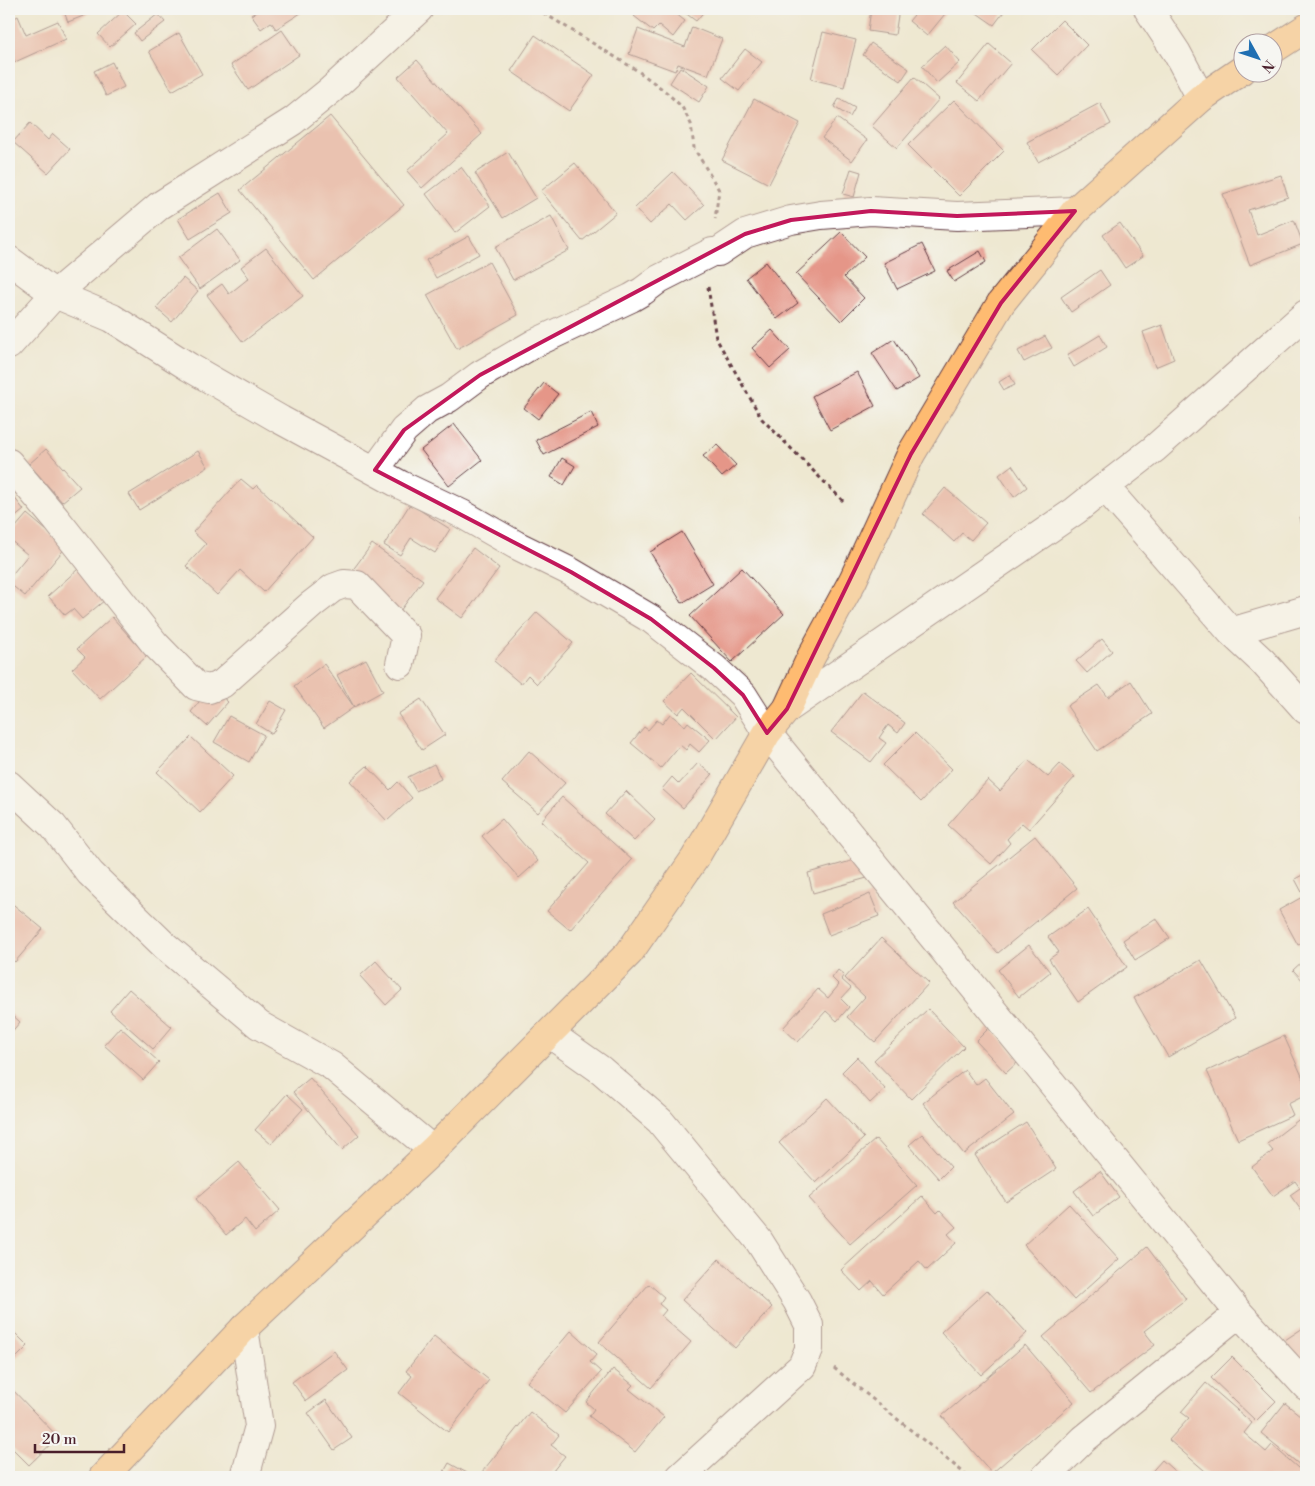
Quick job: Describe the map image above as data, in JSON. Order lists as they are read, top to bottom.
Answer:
{
  "scale_bar": "20 m",
  "north": "bottom right"
}
